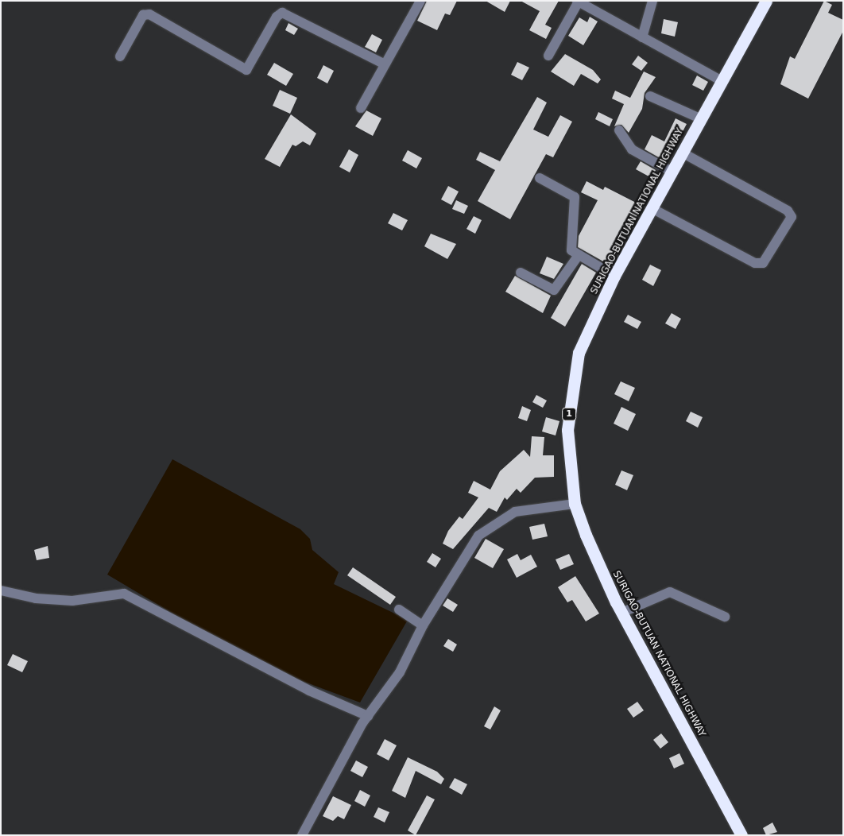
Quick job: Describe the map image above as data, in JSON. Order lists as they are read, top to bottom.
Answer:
{
  "streets": {
    "highway": ["SURIGAO-BUTUAN NATIONAL HIGHWAY", "1"]
  }
}
